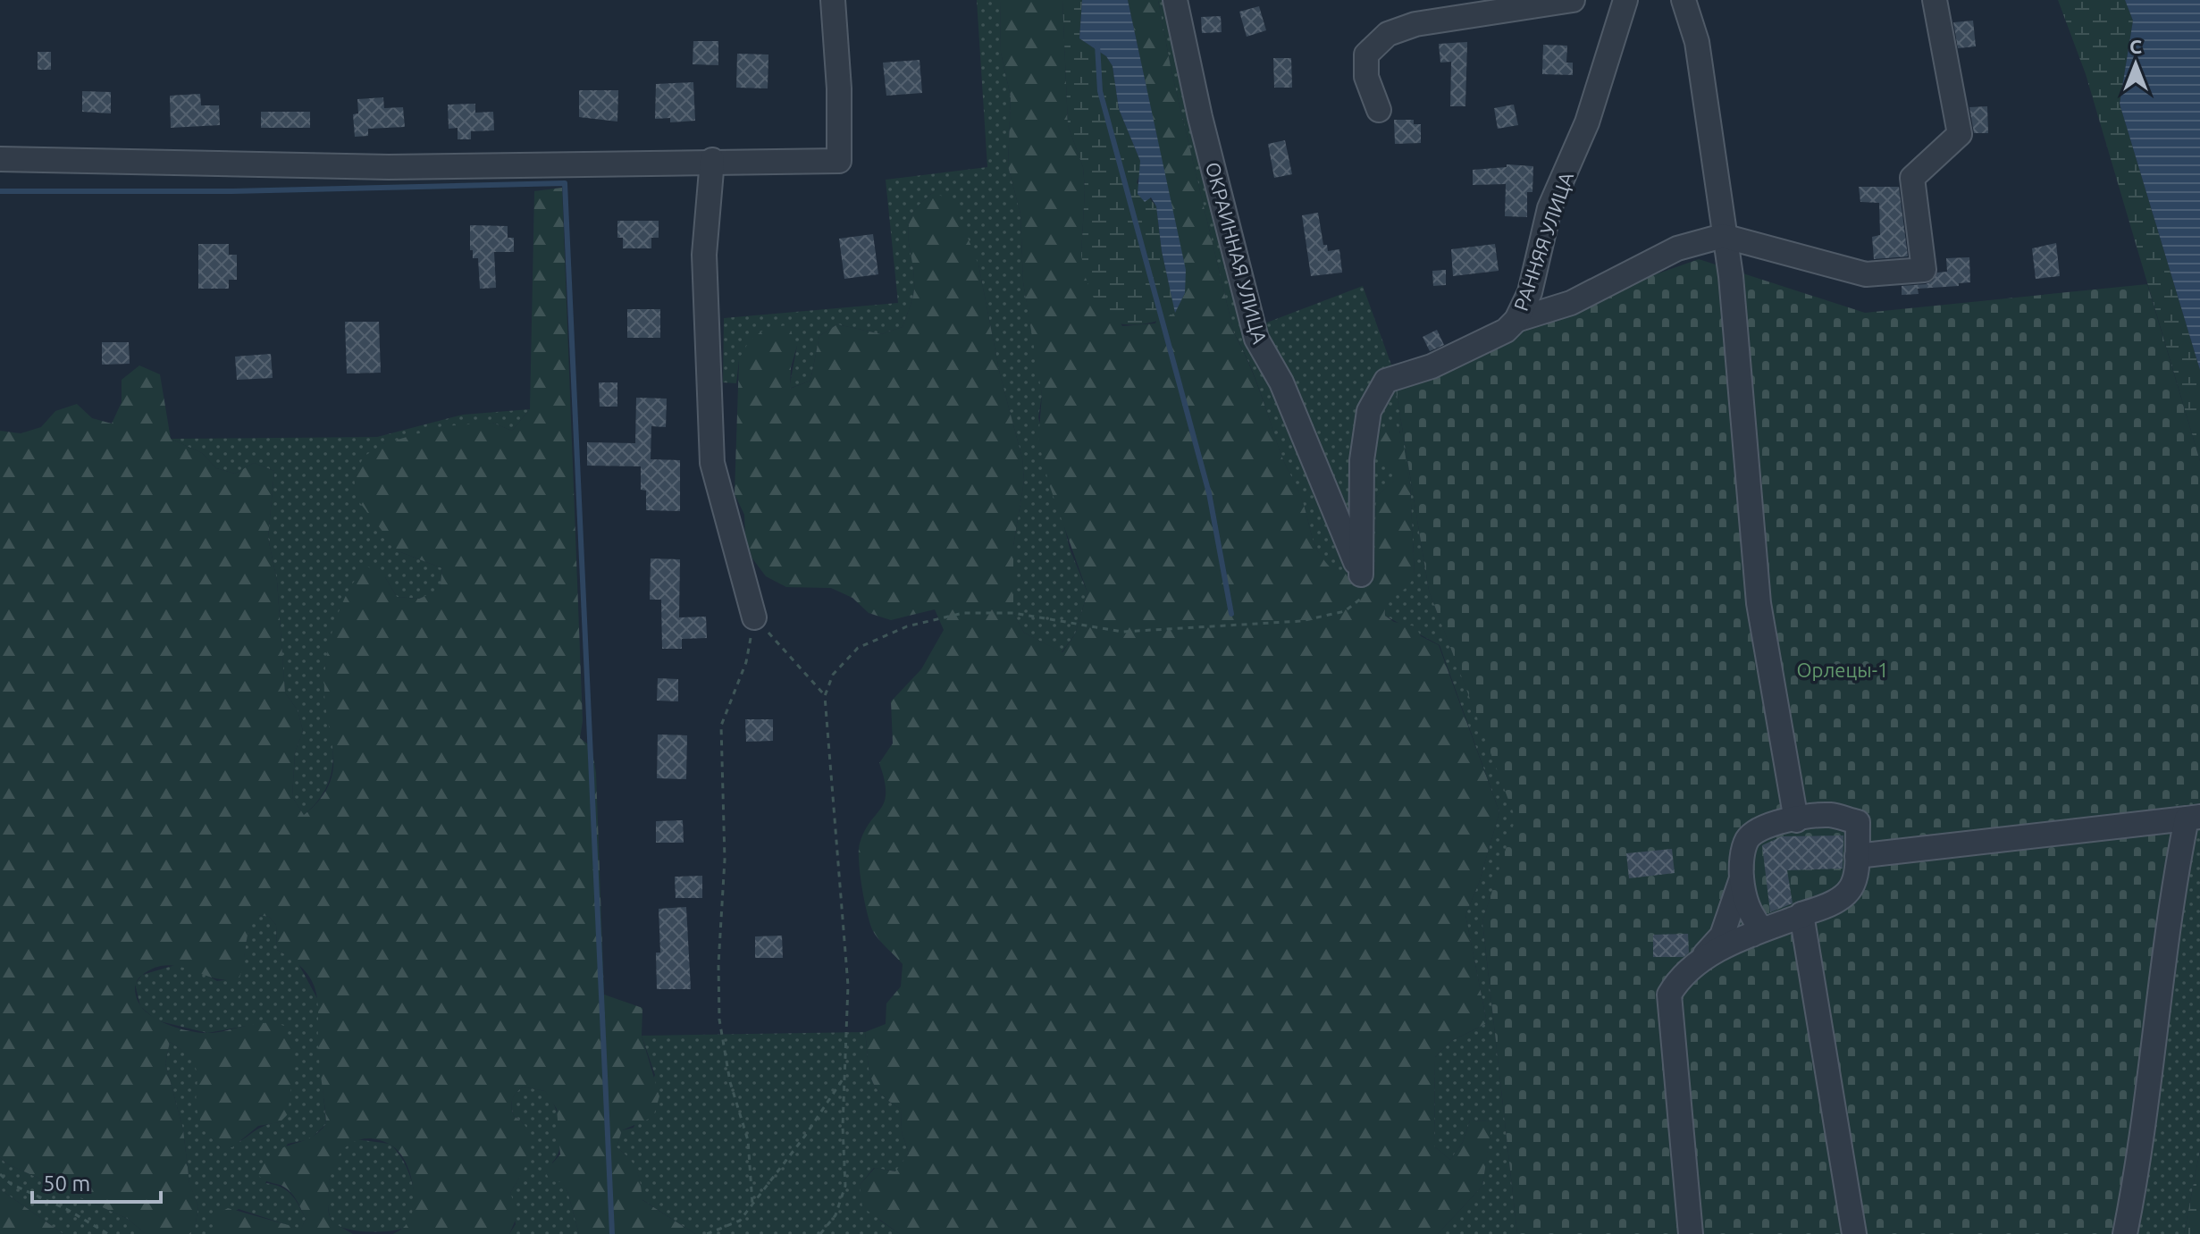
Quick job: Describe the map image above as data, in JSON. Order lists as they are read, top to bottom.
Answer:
{
  "streets": {
    "street": ["РАННЯЯ УЛИЦА", "ОКРАИННАЯ УЛИЦА"]
  },
  "crossings": [
    ["РАННЯЯ УЛИЦА", "ОКРАИННАЯ УЛИЦА"]
  ],
  "parks": ["Орлецы-1"],
  "scale_bar": "50 m",
  "north": "top"
}
